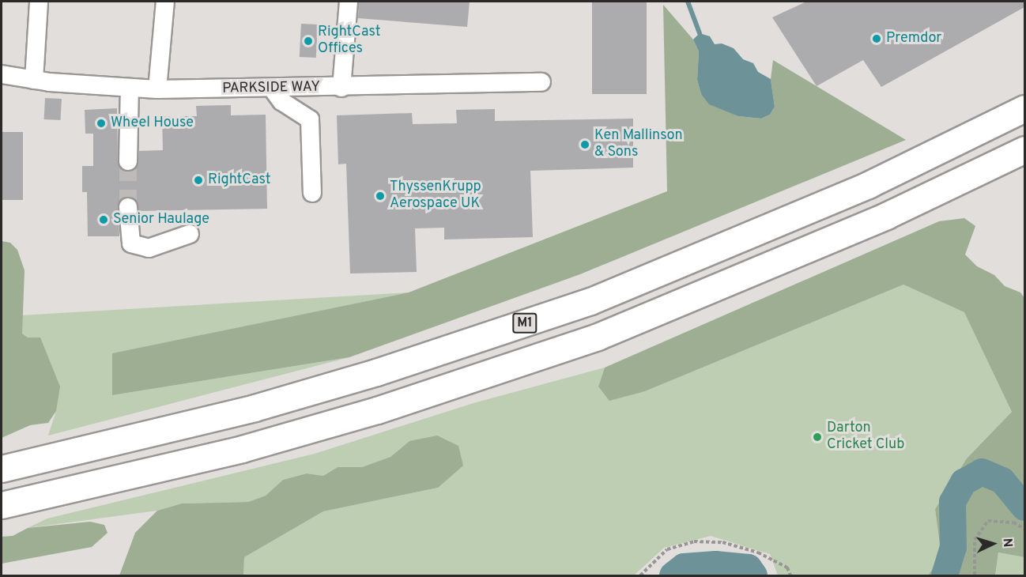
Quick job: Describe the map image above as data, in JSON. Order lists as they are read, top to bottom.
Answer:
{
  "streets": {
    "highway": ["M1"],
    "lane": ["PARKSIDE WAY"]
  },
  "places": [
    "Premdor",
    "RightCast Offices",
    "Wheel House",
    "Ken Mallinson & Sons",
    "RightCast",
    "ThyssenKrupp Aerospace UK",
    "Senior Haulage",
    "Darton Cricket Club"
  ],
  "north": "right"
}
